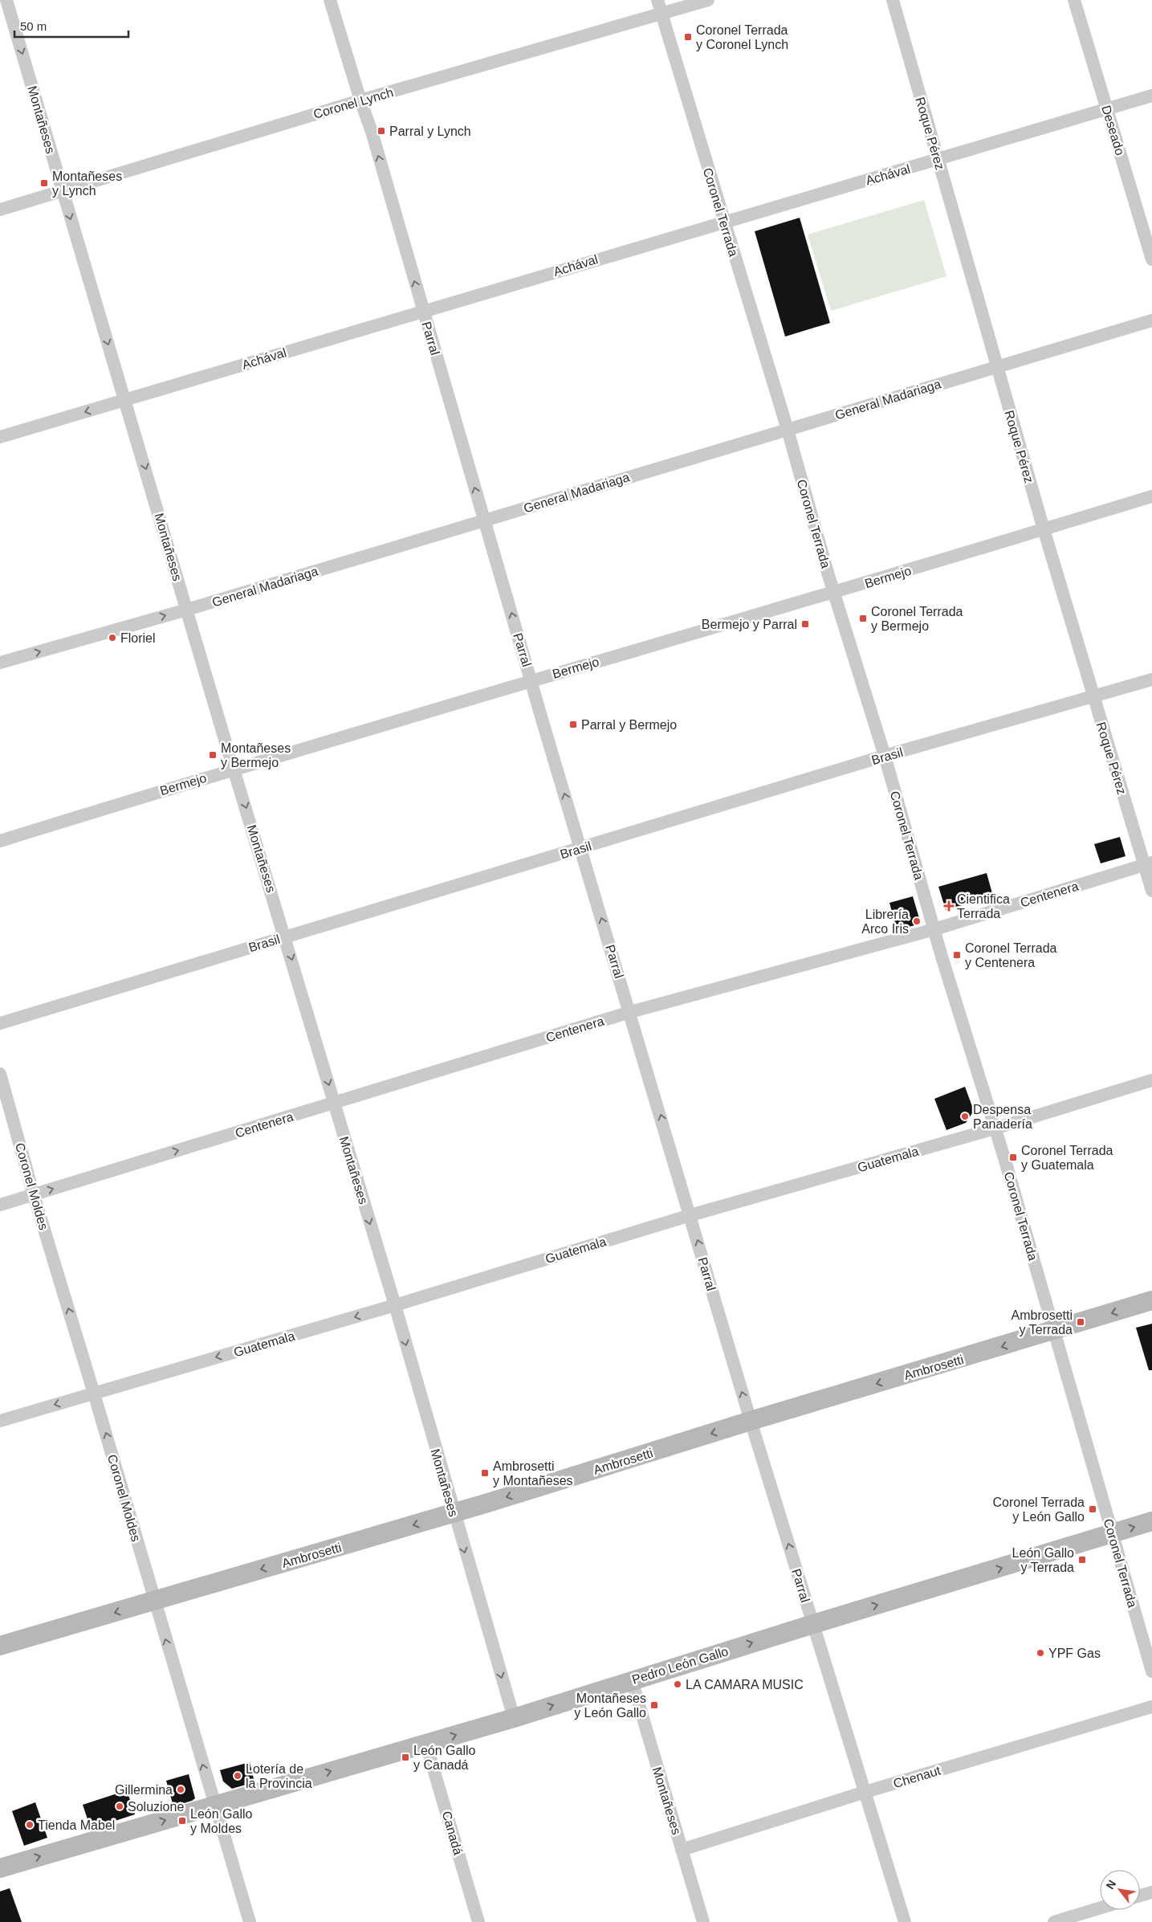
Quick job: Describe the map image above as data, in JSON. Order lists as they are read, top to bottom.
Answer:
{
  "streets": {
    "street": [
      "Coronel Lynch",
      "Montañeses",
      "Deseado",
      "Roque Pérez",
      "Achával",
      "Coronel Terrada",
      "Parral",
      "General Madariaga",
      "Bermejo",
      "Brasil",
      "Centenera",
      "Guatemala",
      "Coronel Moldes",
      "Ambrosetti",
      "Pedro León Gallo",
      "Chenaut",
      "Canadá"
    ]
  },
  "crossings": [
    ["Coronel Lynch", "Montañeses"],
    ["Coronel Lynch", "Coronel Terrada"],
    ["Coronel Lynch", "Parral"],
    ["Montañeses", "Achával"],
    ["Montañeses", "General Madariaga"],
    ["Montañeses", "Bermejo"],
    ["Montañeses", "Brasil"],
    ["Montañeses", "Centenera"],
    ["Montañeses", "Guatemala"],
    ["Montañeses", "Ambrosetti"],
    ["Montañeses", "Pedro León Gallo"],
    ["Montañeses", "Chenaut"],
    ["Deseado", "Achával"],
    ["Roque Pérez", "Achával"],
    ["Roque Pérez", "General Madariaga"],
    ["Roque Pérez", "Bermejo"],
    ["Roque Pérez", "Brasil"],
    ["Roque Pérez", "Centenera"],
    ["Achával", "Coronel Terrada"],
    ["Achával", "Parral"],
    ["Coronel Terrada", "General Madariaga"],
    ["Coronel Terrada", "Bermejo"],
    ["Coronel Terrada", "Brasil"],
    ["Coronel Terrada", "Centenera"],
    ["Coronel Terrada", "Guatemala"],
    ["Coronel Terrada", "Ambrosetti"],
    ["Coronel Terrada", "Pedro León Gallo"],
    ["Parral", "General Madariaga"],
    ["Parral", "Bermejo"],
    ["Parral", "Brasil"],
    ["Parral", "Centenera"],
    ["Parral", "Guatemala"],
    ["Parral", "Ambrosetti"],
    ["Parral", "Pedro León Gallo"],
    ["Parral", "Chenaut"],
    ["Centenera", "Coronel Moldes"],
    ["Guatemala", "Coronel Moldes"],
    ["Coronel Moldes", "Ambrosetti"],
    ["Coronel Moldes", "Pedro León Gallo"],
    ["Pedro León Gallo", "Canadá"]
  ],
  "one_way": [
    "Montañeses",
    "Parral",
    "Coronel Moldes",
    "Ambrosetti",
    "Pedro León Gallo"
  ],
  "places": {
    "transit": [
      "Coronel Terrada y Coronel Lynch",
      "Parral y Lynch",
      "Montañeses y Lynch",
      "Coronel Terrada y Bermejo",
      "Bermejo y Parral",
      "Parral y Bermejo",
      "Montañeses y Bermejo",
      "Coronel Terrada y Centenera",
      "Coronel Terrada y Guatemala",
      "Ambrosetti y Terrada",
      "Ambrosetti y Montañeses",
      "Coronel Terrada y León Gallo",
      "León Gallo y Terrada",
      "Montañeses y León Gallo",
      "León Gallo y Canadá",
      "León Gallo y Moldes"
    ],
    "other": [
      "Floriel",
      "Librería Arco Iris",
      "Despensa Panadería",
      "YPF Gas",
      "LA CAMARA MUSIC",
      "Lotería de la Provincia",
      "Gillermina",
      "Soluzione",
      "Tienda Mabel"
    ],
    "health": ["Cientifica Terrada"]
  },
  "scale_bar": "50 m",
  "north": "top left"
}
